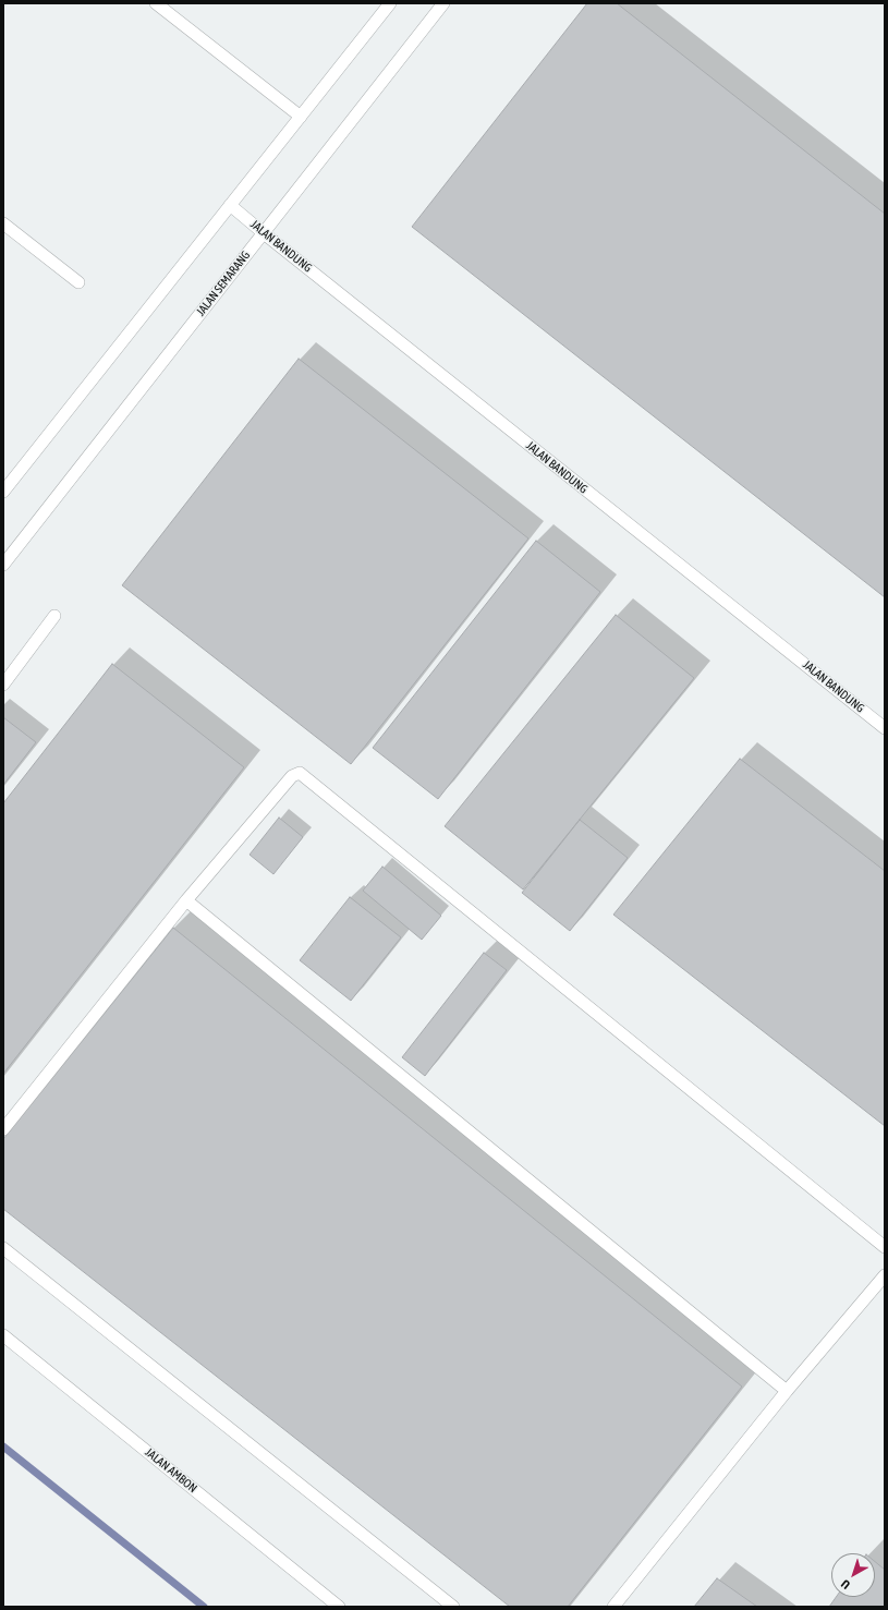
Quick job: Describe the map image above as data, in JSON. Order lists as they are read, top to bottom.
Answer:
{
  "streets": {
    "lane": ["JALAN BANDUNG", "JALAN SEMARANG", "JALAN AMBON"]
  },
  "crossings": [
    ["JALAN BANDUNG", "JALAN SEMARANG"]
  ],
  "north": "bottom left"
}
